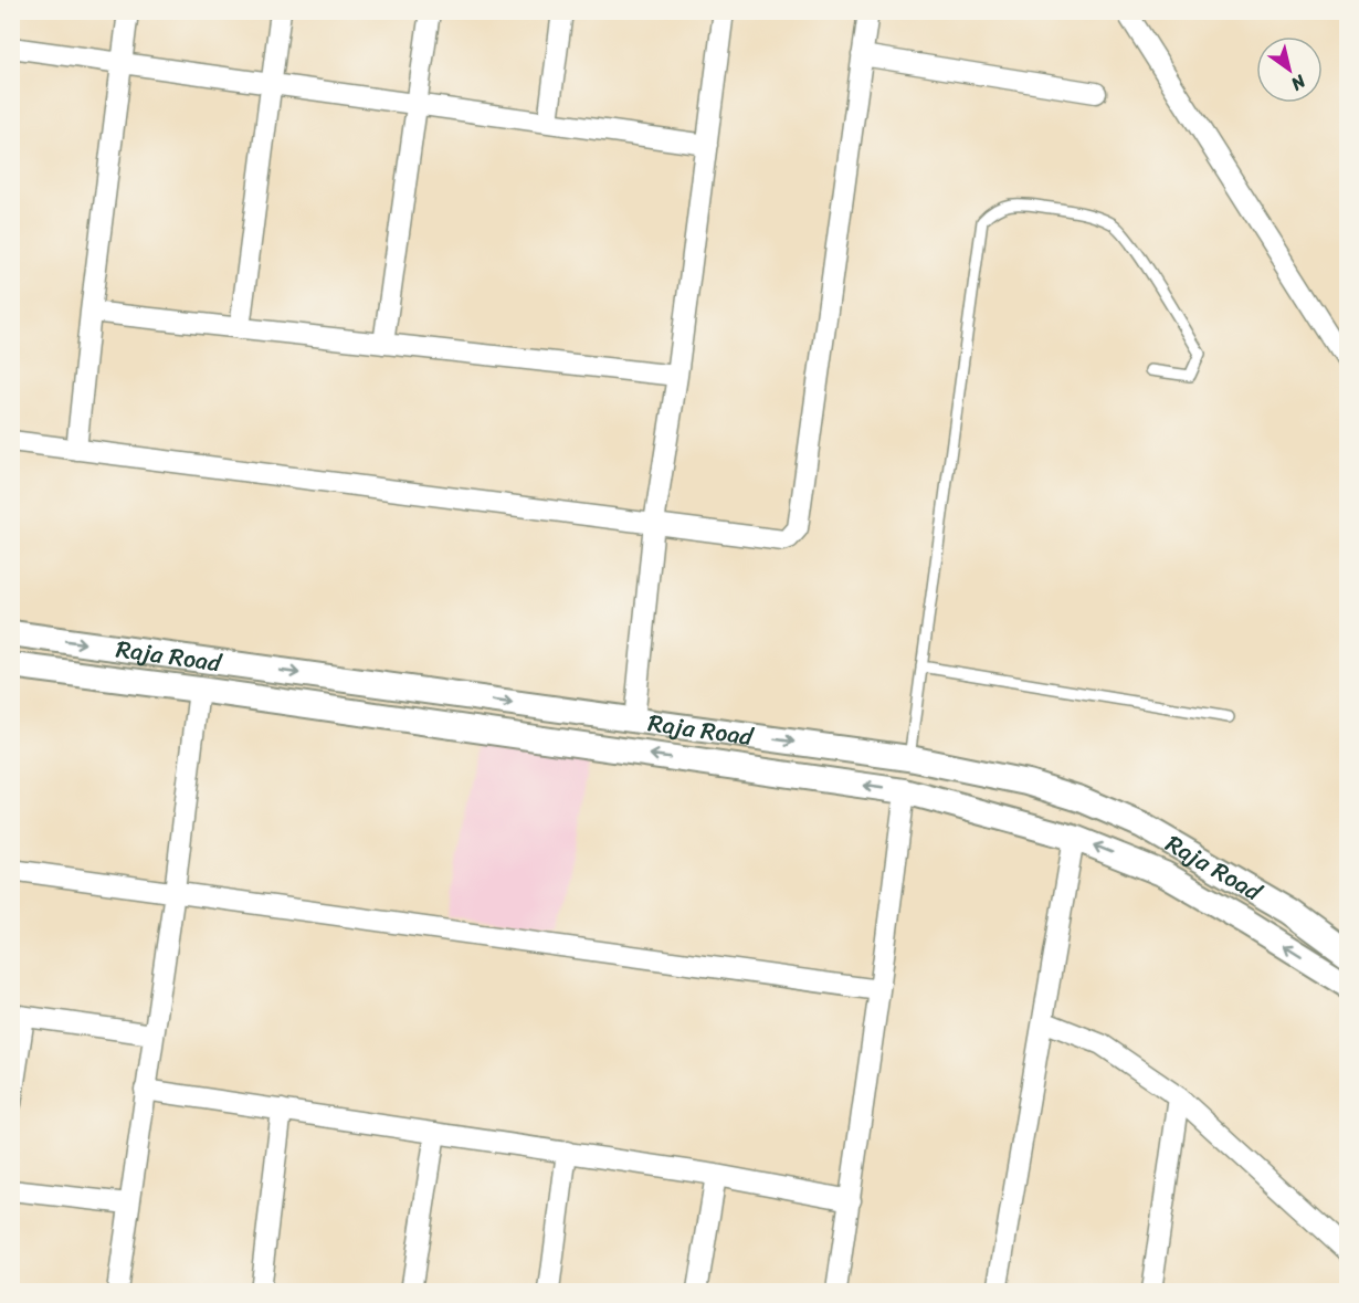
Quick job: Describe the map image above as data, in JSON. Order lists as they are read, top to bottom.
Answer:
{
  "streets": {
    "street": ["Raja Road"]
  },
  "north": "bottom right"
}
